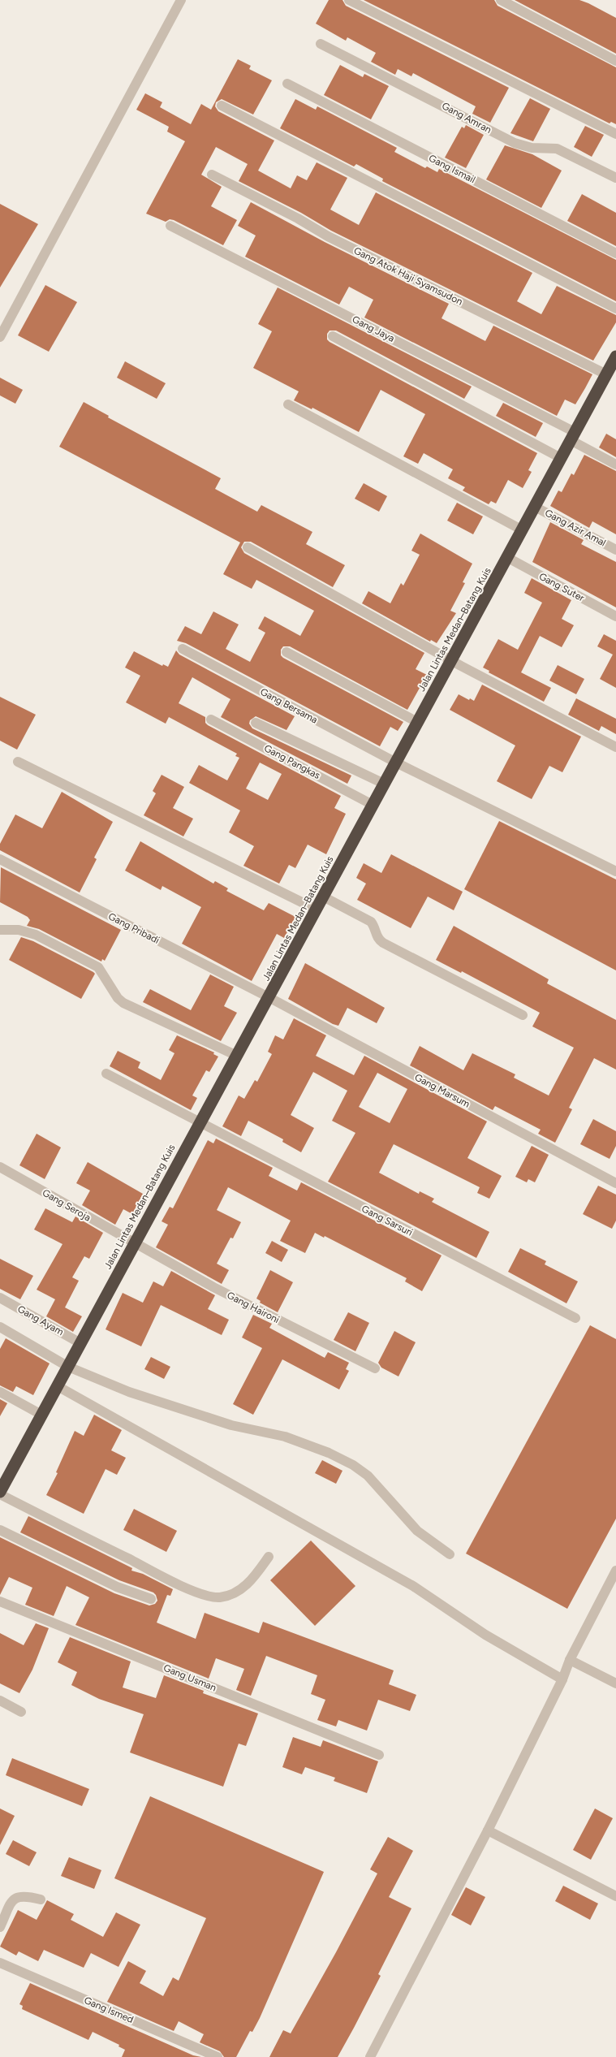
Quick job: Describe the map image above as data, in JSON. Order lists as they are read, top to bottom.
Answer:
{
  "streets": {
    "highway": ["Jalan Lintas Medan–Batang Kuis"],
    "street": [
      "Gang Amran",
      "Gang Ismail",
      "Gang Atok Haji Syamsudon",
      "Gang Jaya",
      "Gang Azir Amal",
      "Gang Suter",
      "Gang Bersama",
      "Gang Pangkas",
      "Gang Pribadi",
      "Gang Marsum",
      "Gang Seroja",
      "Gang Sarsuri",
      "Gang Haironi",
      "Gang Ayam",
      "Gang Usman",
      "Gang Ismed"
    ]
  },
  "crossings": [
    ["Gang Atok Haji Syamsudon", "Jalan Lintas Medan–Batang Kuis"],
    ["Gang Jaya", "Jalan Lintas Medan–Batang Kuis"],
    ["Gang Azir Amal", "Jalan Lintas Medan–Batang Kuis"],
    ["Gang Suter", "Jalan Lintas Medan–Batang Kuis"],
    ["Jalan Lintas Medan–Batang Kuis", "Gang Bersama"],
    ["Jalan Lintas Medan–Batang Kuis", "Gang Pangkas"],
    ["Jalan Lintas Medan–Batang Kuis", "Gang Pribadi"],
    ["Jalan Lintas Medan–Batang Kuis", "Gang Marsum"],
    ["Jalan Lintas Medan–Batang Kuis", "Gang Seroja"],
    ["Jalan Lintas Medan–Batang Kuis", "Gang Sarsuri"],
    ["Jalan Lintas Medan–Batang Kuis", "Gang Haironi"],
    ["Jalan Lintas Medan–Batang Kuis", "Gang Ayam"],
    ["Gang Pribadi", "Gang Marsum"],
    ["Gang Seroja", "Gang Haironi"]
  ]
}
